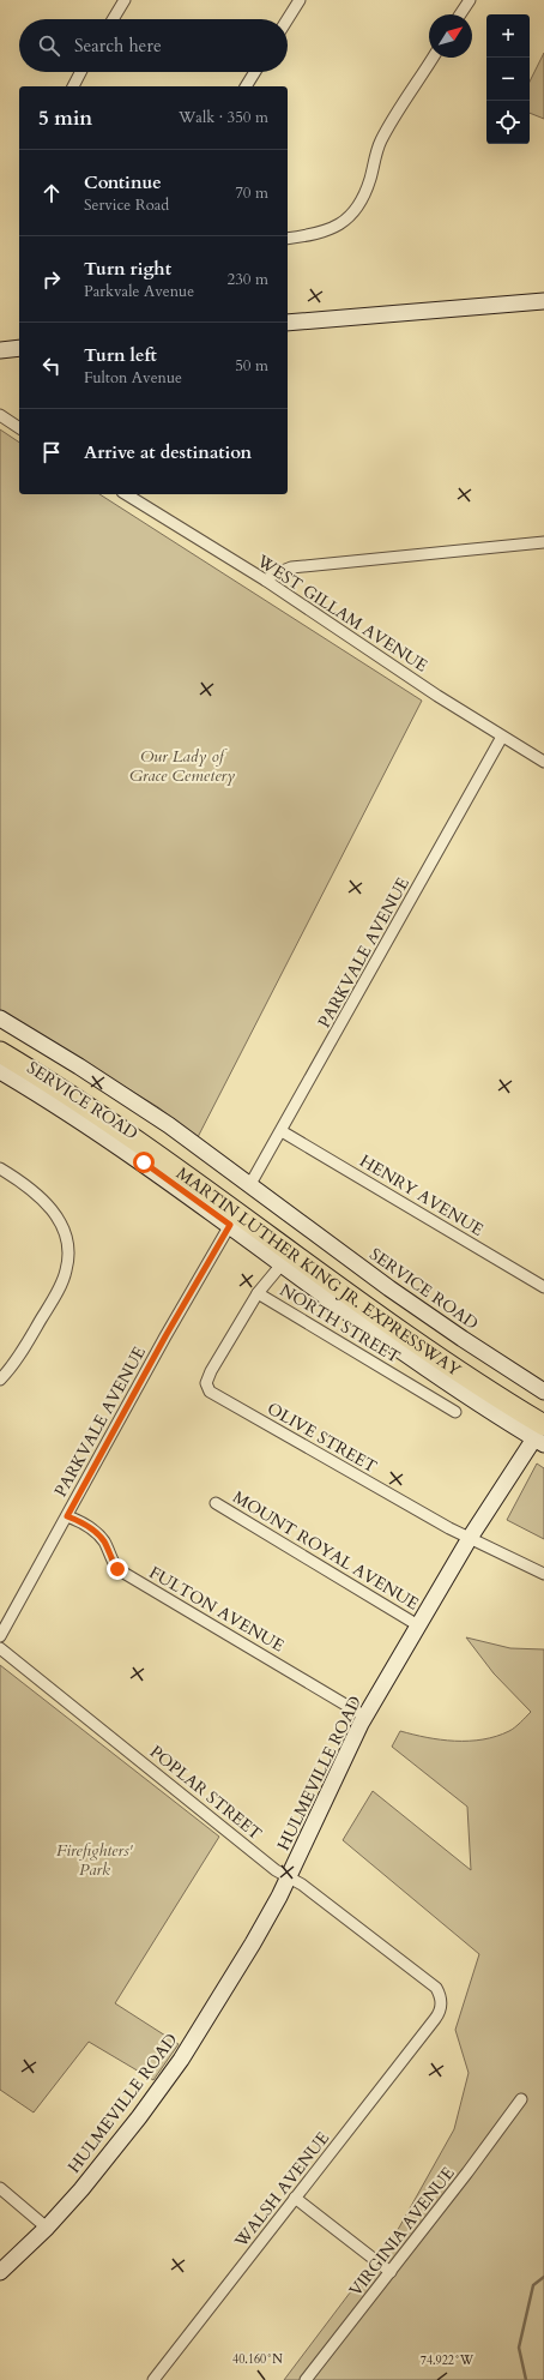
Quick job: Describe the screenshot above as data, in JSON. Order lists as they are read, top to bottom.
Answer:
{
  "streets": {
    "highway": ["MARTIN LUTHER KING JR. EXPRESSWAY"],
    "street": [
      "WEST GILLAM AVENUE",
      "PARKVALE AVENUE",
      "SERVICE ROAD",
      "HENRY AVENUE",
      "NORTH STREET",
      "OLIVE STREET",
      "MOUNT ROYAL AVENUE",
      "FULTON AVENUE",
      "HULMEVILLE ROAD",
      "POPLAR STREET",
      "WALSH AVENUE",
      "VIRGINIA AVENUE"
    ]
  },
  "crossings": [
    ["WEST GILLAM AVENUE", "PARKVALE AVENUE"],
    ["PARKVALE AVENUE", "SERVICE ROAD"],
    ["PARKVALE AVENUE", "HENRY AVENUE"],
    ["PARKVALE AVENUE", "FULTON AVENUE"],
    ["SERVICE ROAD", "MARTIN LUTHER KING JR. EXPRESSWAY"],
    ["SERVICE ROAD", "HULMEVILLE ROAD"],
    ["MARTIN LUTHER KING JR. EXPRESSWAY", "HULMEVILLE ROAD"],
    ["NORTH STREET", "OLIVE STREET"],
    ["OLIVE STREET", "HULMEVILLE ROAD"],
    ["MOUNT ROYAL AVENUE", "HULMEVILLE ROAD"],
    ["FULTON AVENUE", "HULMEVILLE ROAD"],
    ["HULMEVILLE ROAD", "POPLAR STREET"],
    ["POPLAR STREET", "WALSH AVENUE"]
  ],
  "parks": ["Our Lady of Grace Cemetery", "Firefighters' Park"],
  "north": "top right",
  "page": {
    "map_buttons": ["+", "−"],
    "search": "Search here",
    "heading": ["5 min", "Walk · 350 m"],
    "list": [
      ["Continue", "Service Road", "70 m"],
      ["Turn right", "Parkvale Avenue", "230 m"],
      ["Turn left", "Fulton Avenue", "50 m"],
      "Arrive at destination"
    ]
  },
  "coordinates": ["40.160°N", "74.922°W"]
}
